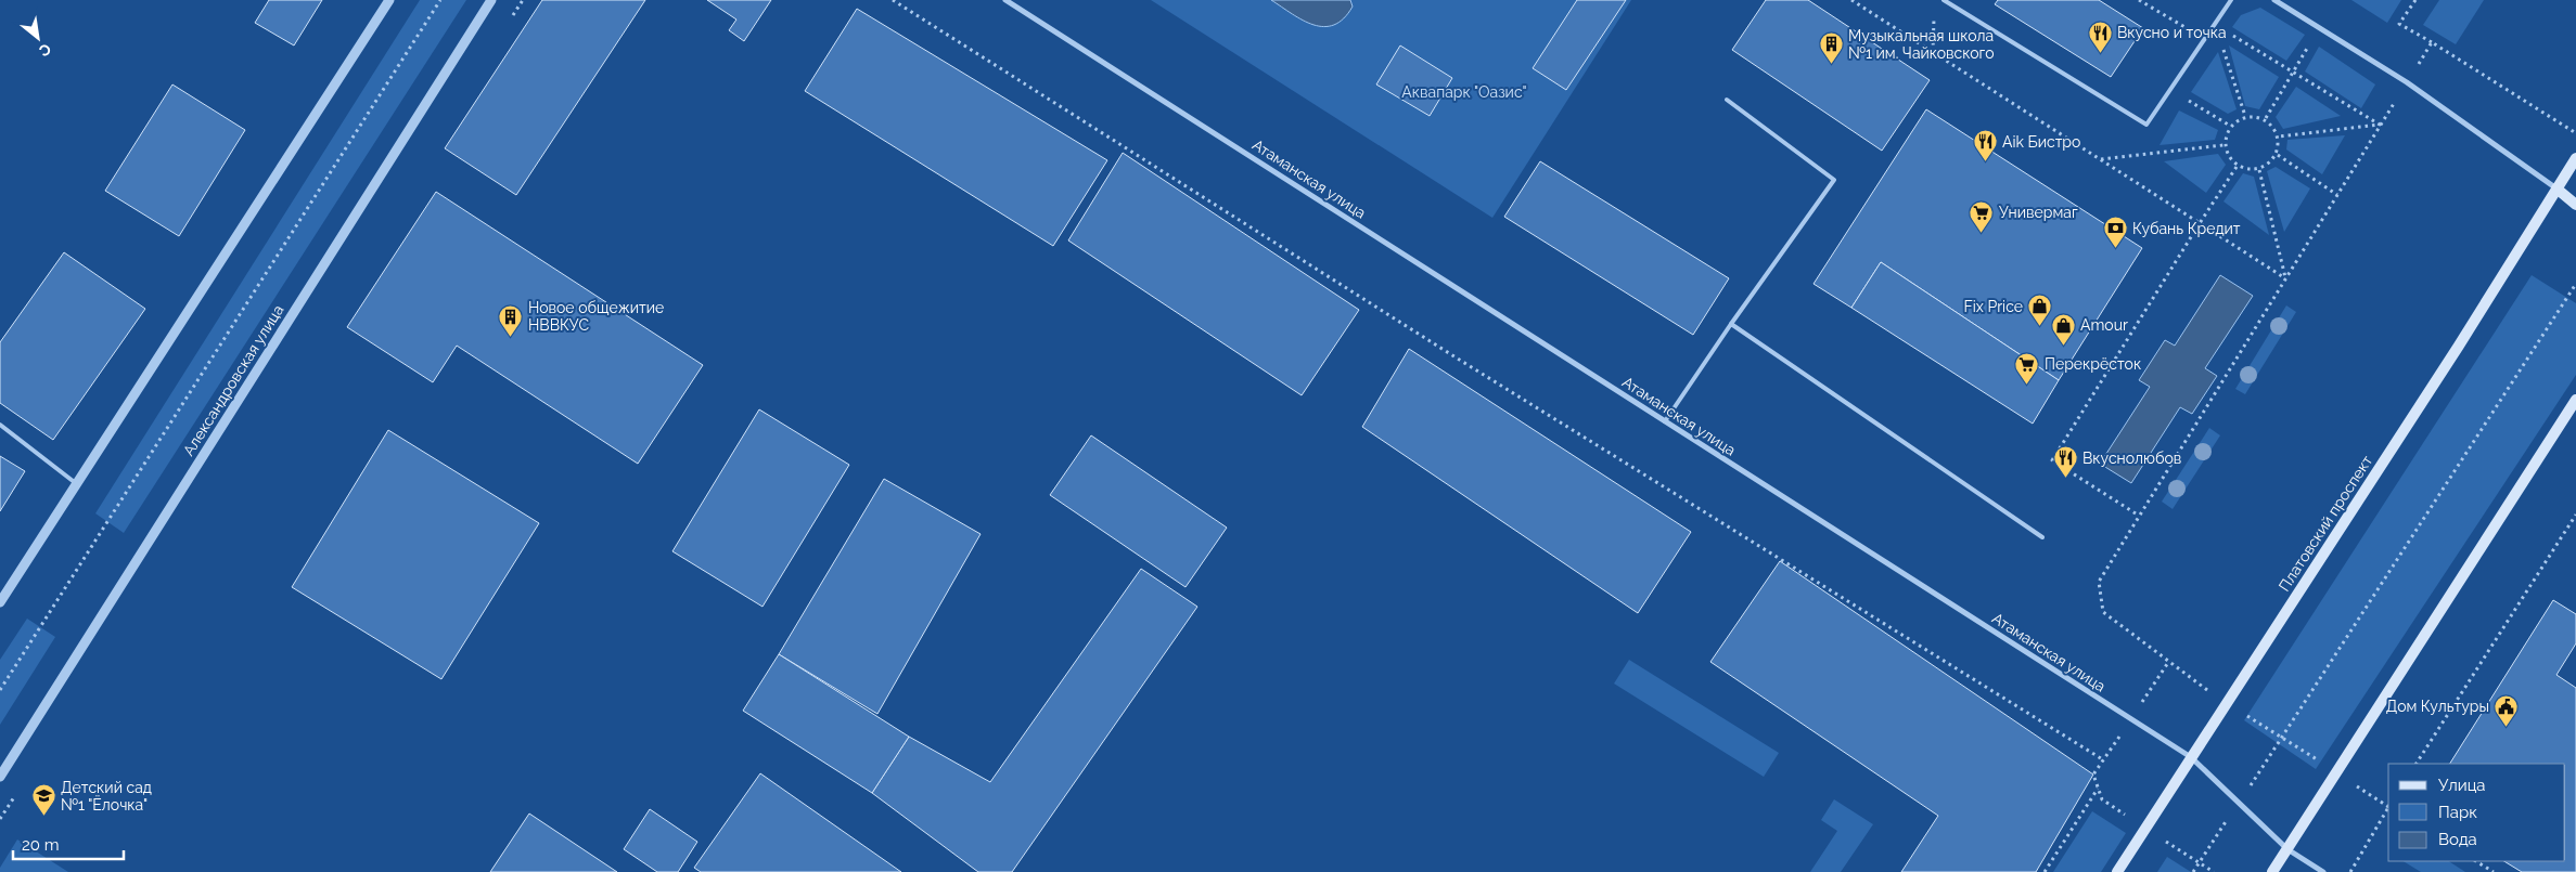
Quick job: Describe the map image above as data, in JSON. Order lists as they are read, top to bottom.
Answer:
{
  "streets": {
    "main road": ["Платовский проспект"],
    "street": ["Атаманская улица", "Александровская улица"]
  },
  "crossings": [
    ["Атаманская улица", "Платовский проспект"]
  ],
  "parks": ["Аквапарк \"Оазис\""],
  "places": {
    "restaurant": ["Вкусно и точка", "Aik Бистро", "Вкуснолюбов"],
    "building": ["Музыкальная школа №1 им. Чайковского", "Новое общежитие НВВКУС"],
    "supermarket": ["Универмаг", "Перекрёсток"],
    "bank": ["Кубань Кредит"],
    "shop": ["Fix Price", "Amour"],
    "public building": ["Дом Культуры"],
    "school or university": ["Детский сад №1 \"Ёлочка\""]
  },
  "legend": ["Улица", "Парк", "Вода"],
  "scale_bar": "20 m",
  "north": "bottom right"
}
